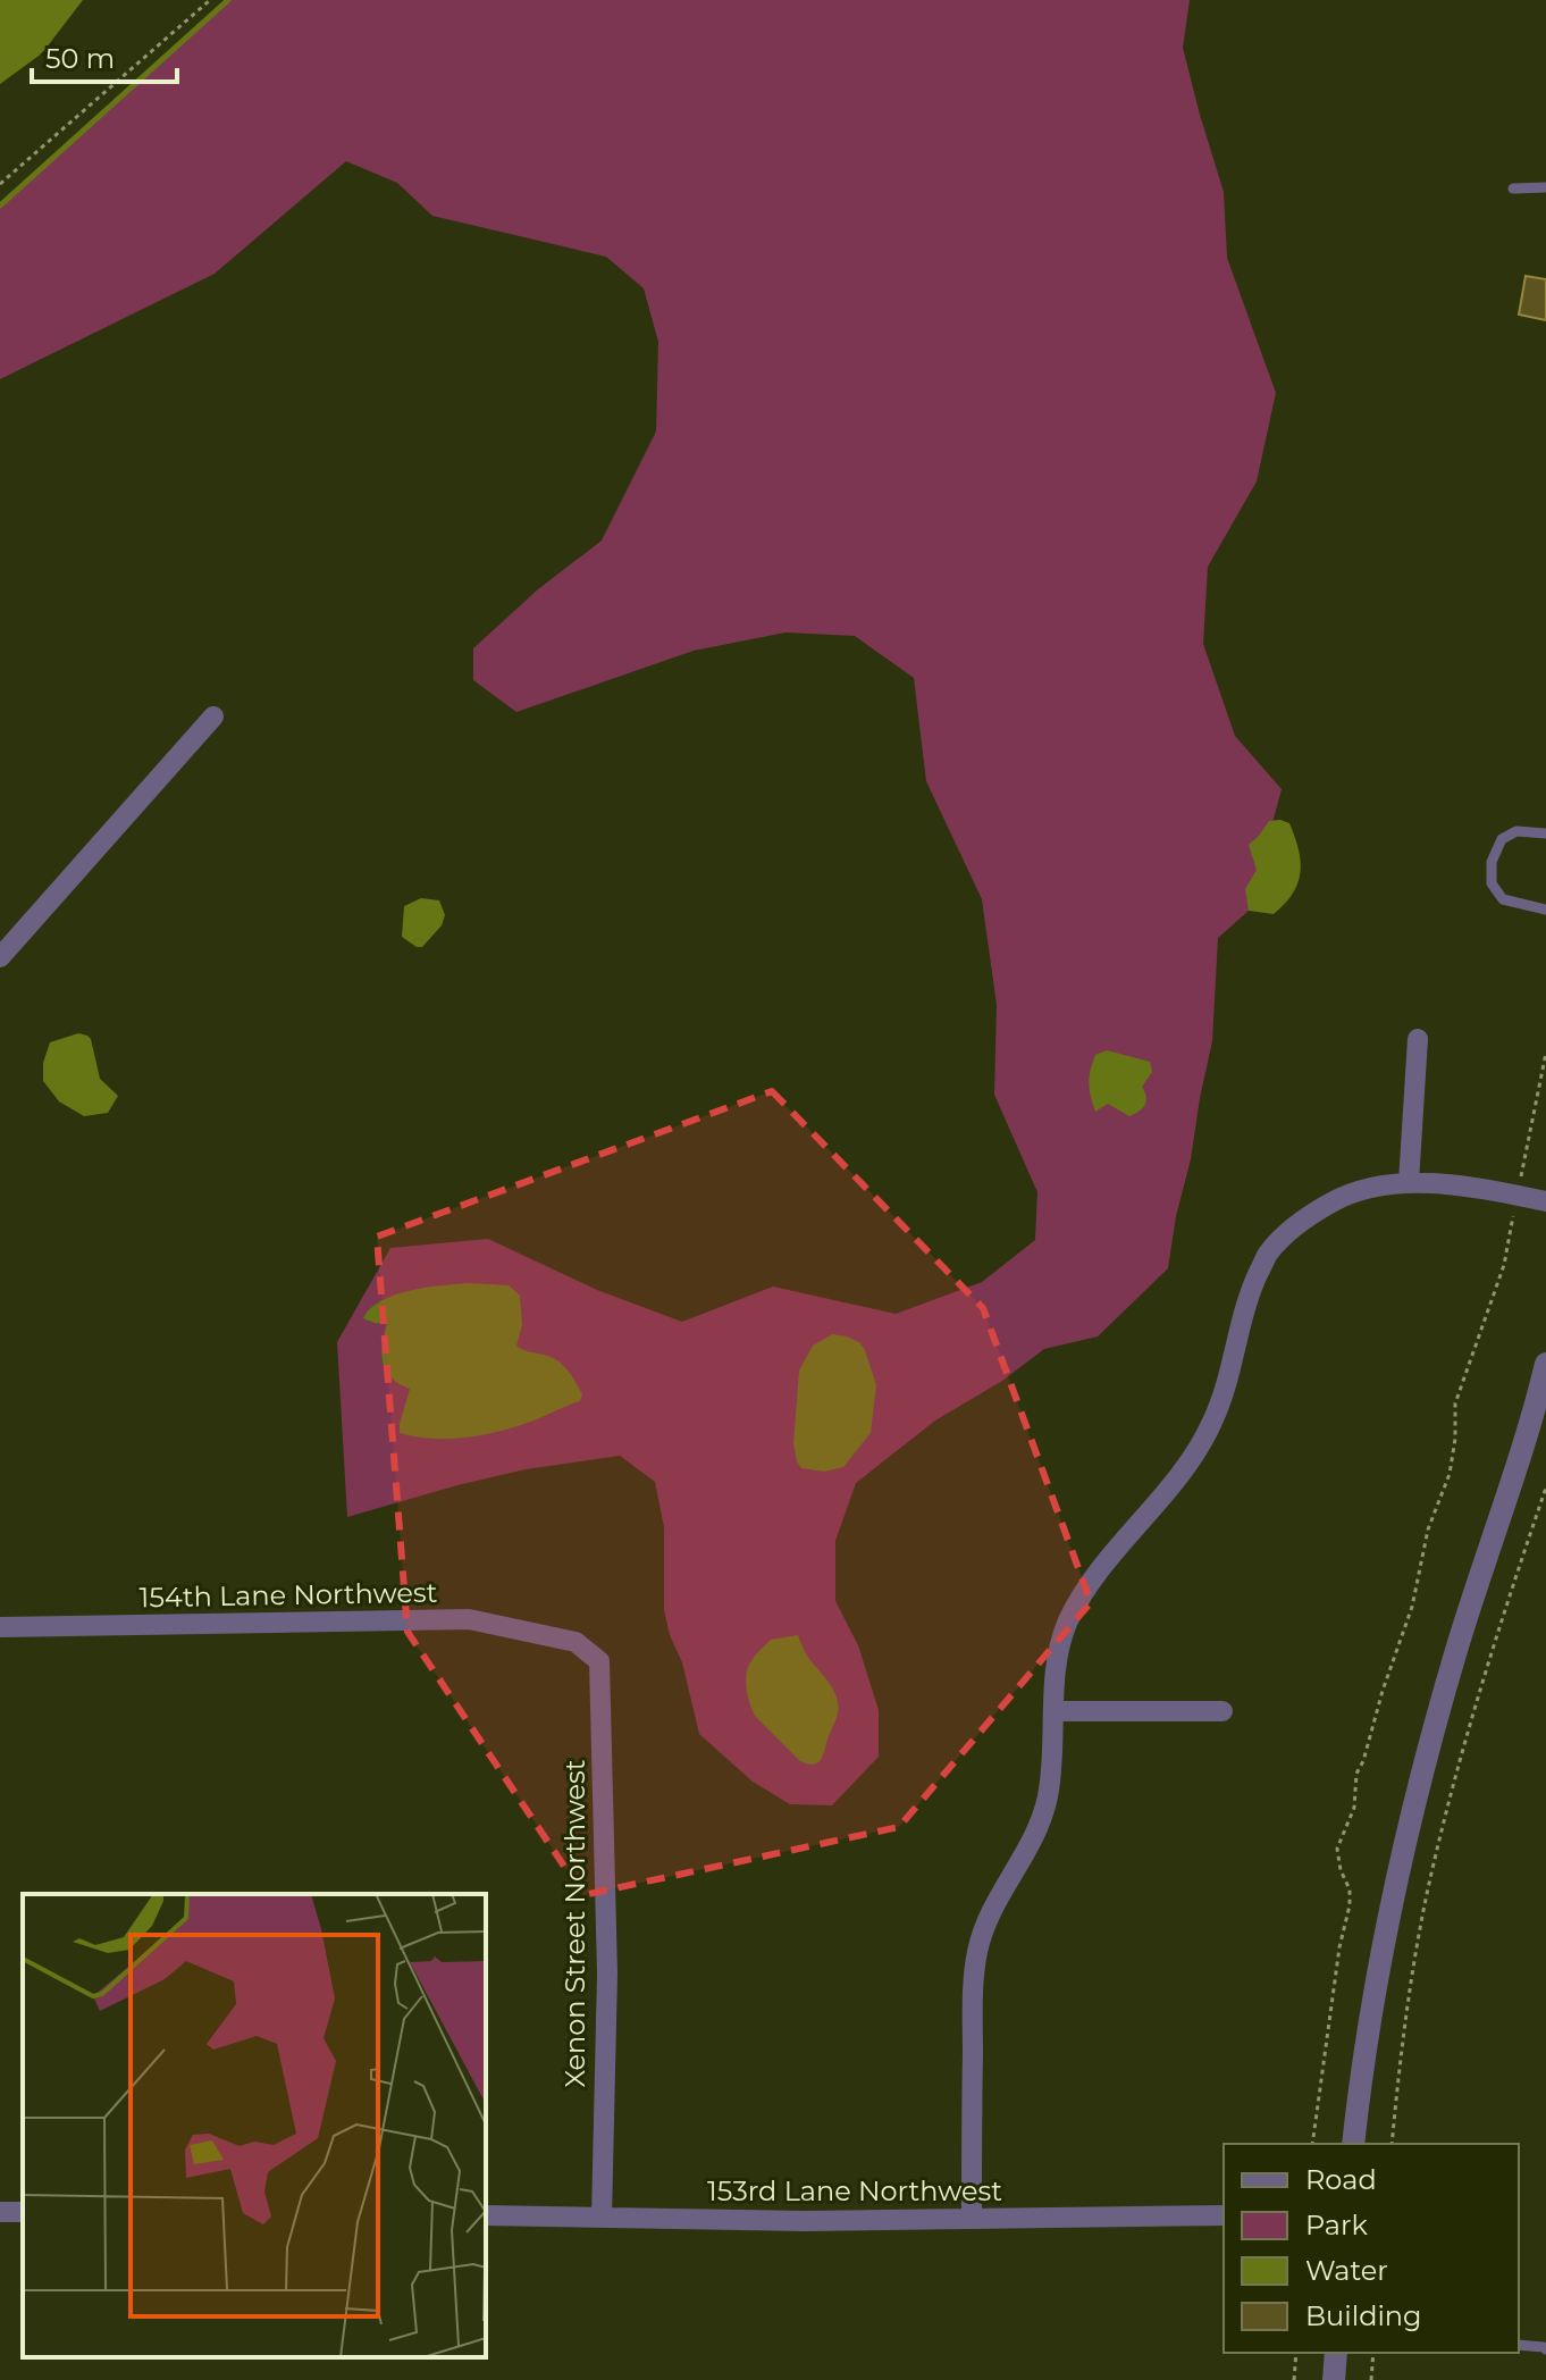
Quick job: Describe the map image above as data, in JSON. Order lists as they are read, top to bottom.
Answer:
{
  "streets": {
    "street": ["154th Lane Northwest", "Xenon Street Northwest", "153rd Lane Northwest"]
  },
  "crossings": [
    ["154th Lane Northwest", "Xenon Street Northwest"],
    ["Xenon Street Northwest", "153rd Lane Northwest"]
  ],
  "legend": [
    "Road",
    "Park",
    "Water",
    "Building"
  ],
  "scale_bar": "50 m"
}
